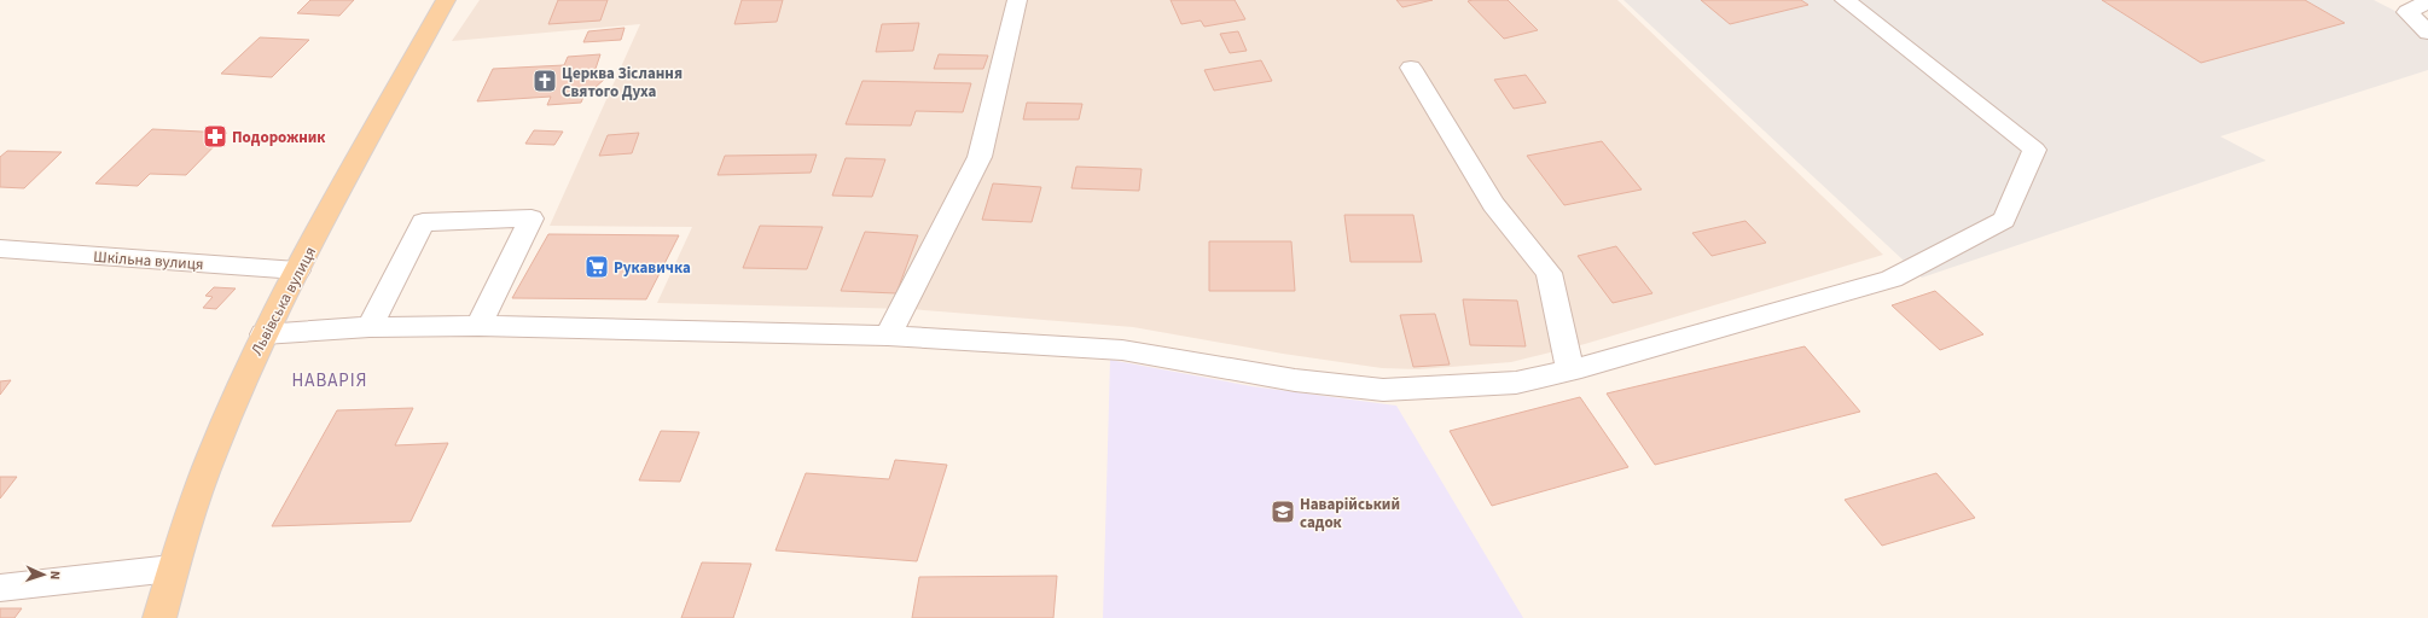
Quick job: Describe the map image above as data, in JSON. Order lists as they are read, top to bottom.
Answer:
{
  "streets": {
    "main road": ["Львівська вулиця"],
    "street": ["Шкільна вулиця"]
  },
  "crossings": [
    ["Шкільна вулиця", "Львівська вулиця"]
  ],
  "districts": ["НАВАРІЯ"],
  "places": {
    "church": ["Церква Зіслання Святого Духа"],
    "pharmacy": ["Подорожник"],
    "supermarket": ["Рукавичка"],
    "school or university": ["Наварійський садок"]
  },
  "north": "right"
}
